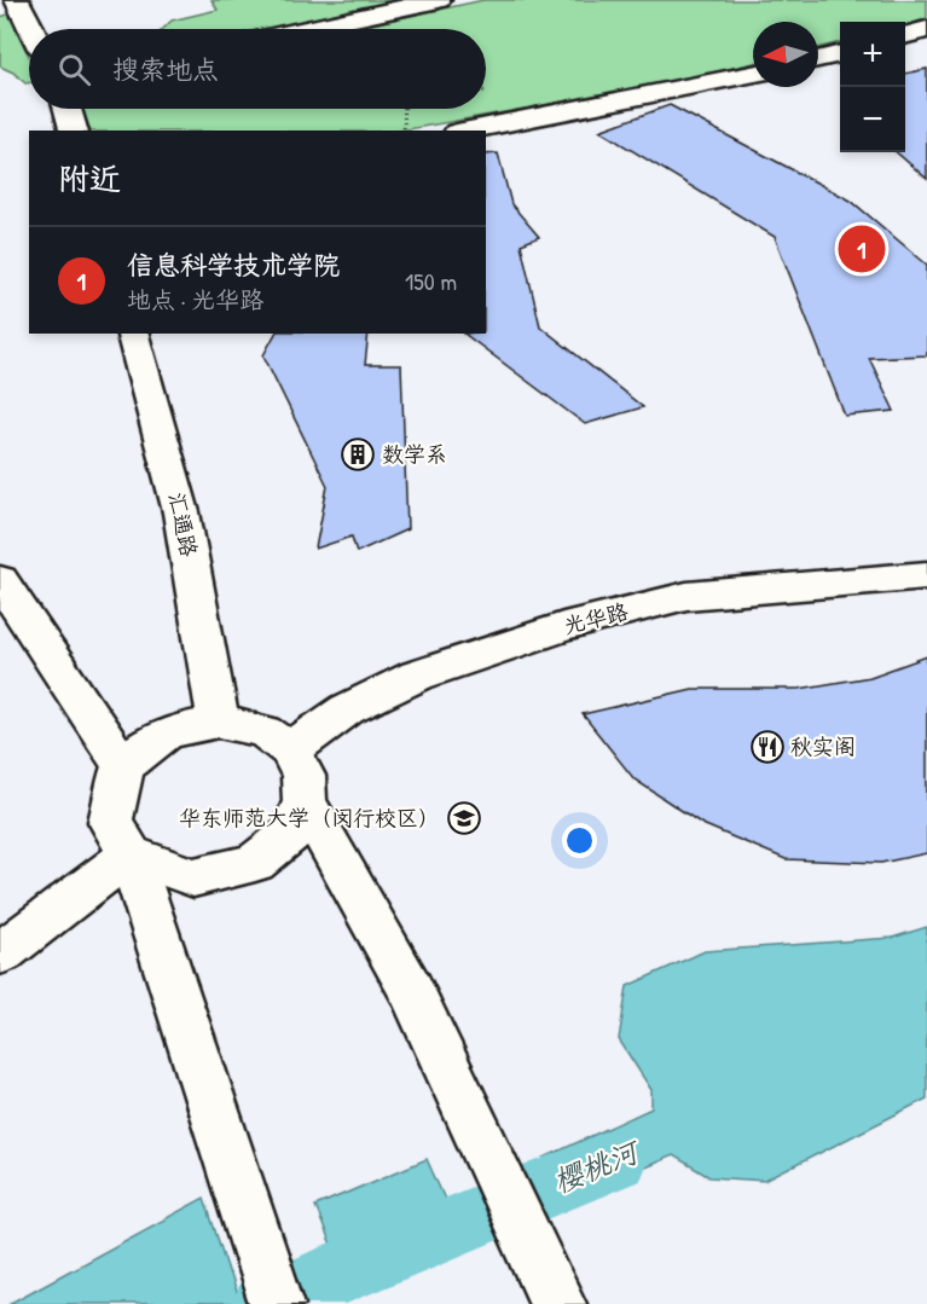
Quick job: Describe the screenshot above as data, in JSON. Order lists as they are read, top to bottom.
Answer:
{
  "streets": {
    "street": ["汇通路", "光华路"]
  },
  "crossings": [
    ["汇通路", "光华路"]
  ],
  "water": ["樱桃河"],
  "places": {
    "building": ["数学系"],
    "restaurant": ["秋实阁"],
    "school or university": ["华东师范大学（闵行校区）"]
  },
  "north": "left",
  "page": {
    "map_buttons": ["+", "−"],
    "search": "搜索地点",
    "heading": "附近",
    "pins": "1",
    "list": [
      {
        "mark": "1",
        "name": "信息科学技术学院",
        "note": "地点 · 光华路",
        "value": "150 m"
      }
    ]
  }
}
